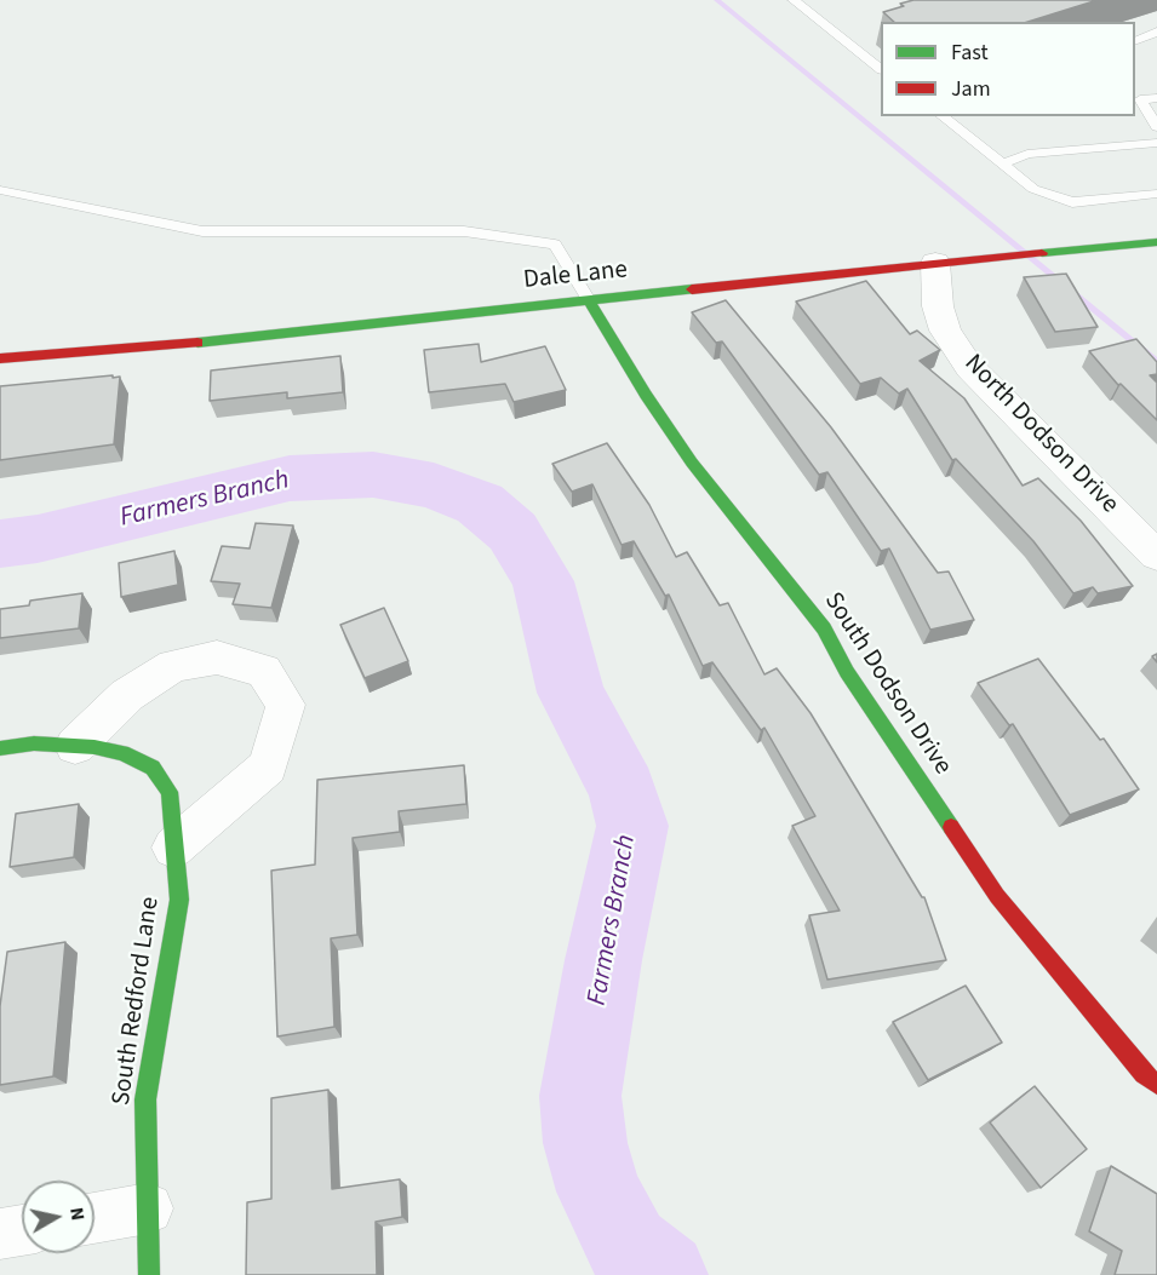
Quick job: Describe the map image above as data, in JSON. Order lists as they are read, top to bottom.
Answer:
{
  "streets": {
    "street": [
      "Dale Lane",
      "North Dodson Drive",
      "South Dodson Drive",
      "South Redford Lane"
    ]
  },
  "crossings": [
    ["Dale Lane", "North Dodson Drive"],
    ["Dale Lane", "South Dodson Drive"]
  ],
  "water": ["Farmers Branch"],
  "legend": ["Fast", "Jam"],
  "north": "right"
}
